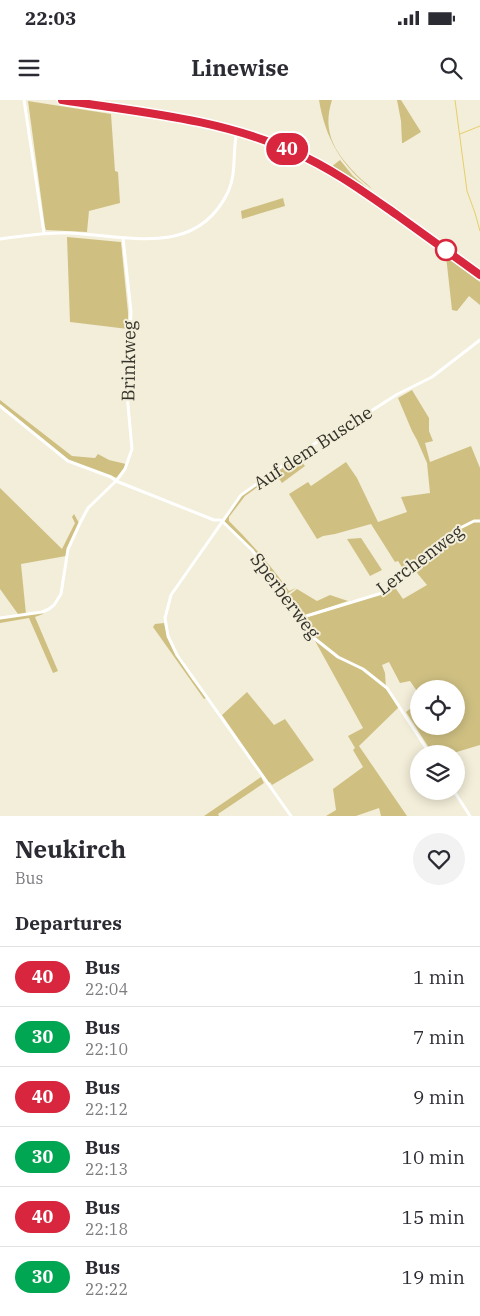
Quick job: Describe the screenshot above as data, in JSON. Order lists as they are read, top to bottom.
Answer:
{
  "streets": {
    "street": [
      "Brinkweg",
      "Auf dem Busche",
      "Lerchenweg",
      "Sperberweg"
    ]
  },
  "crossings": [
    ["Auf dem Busche", "Sperberweg"],
    ["Lerchenweg", "Sperberweg"]
  ],
  "lines": ["bus line 40"],
  "page": {
    "status": "22:03",
    "header": "Linewise",
    "on_map": "40",
    "heading": [
      ["Neukirch", "Bus"],
      "Departures"
    ],
    "list": [
      {
        "mark": "40",
        "name": "Bus",
        "note": "22:04",
        "value": "1 min"
      },
      {
        "mark": "30",
        "name": "Bus",
        "note": "22:10",
        "value": "7 min"
      },
      {
        "mark": "40",
        "name": "Bus",
        "note": "22:12",
        "value": "9 min"
      },
      {
        "mark": "30",
        "name": "Bus",
        "note": "22:13",
        "value": "10 min"
      },
      {
        "mark": "40",
        "name": "Bus",
        "note": "22:18",
        "value": "15 min"
      },
      {
        "mark": "30",
        "name": "Bus",
        "note": "22:22",
        "value": "19 min"
      }
    ]
  }
}
